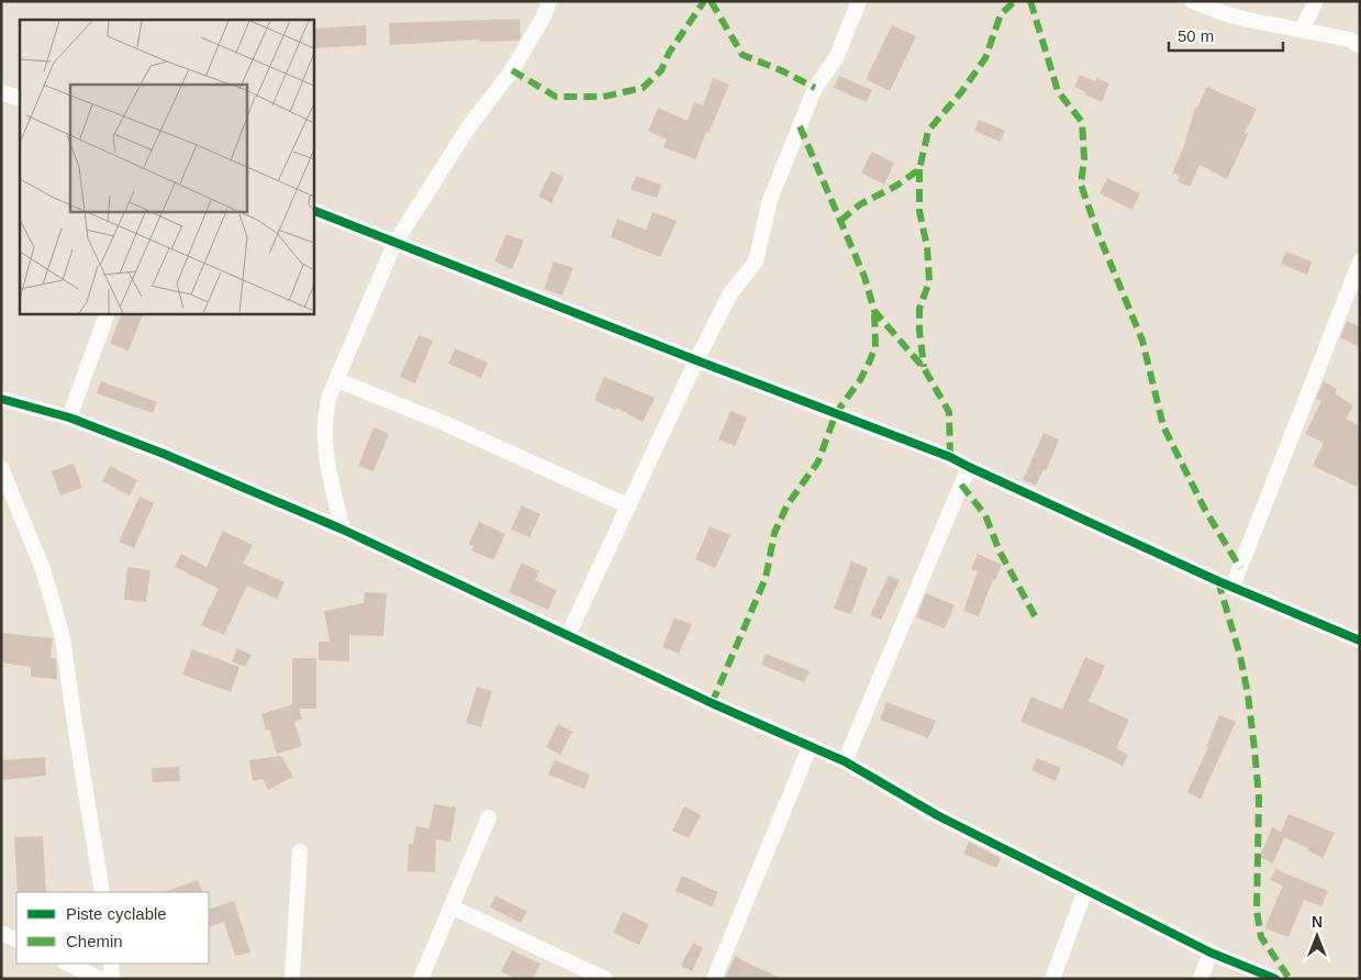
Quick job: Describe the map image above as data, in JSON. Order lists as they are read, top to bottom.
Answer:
{
  "legend": ["Piste cyclable", "Chemin"],
  "scale_bar": "50 m",
  "north": "top"
}
